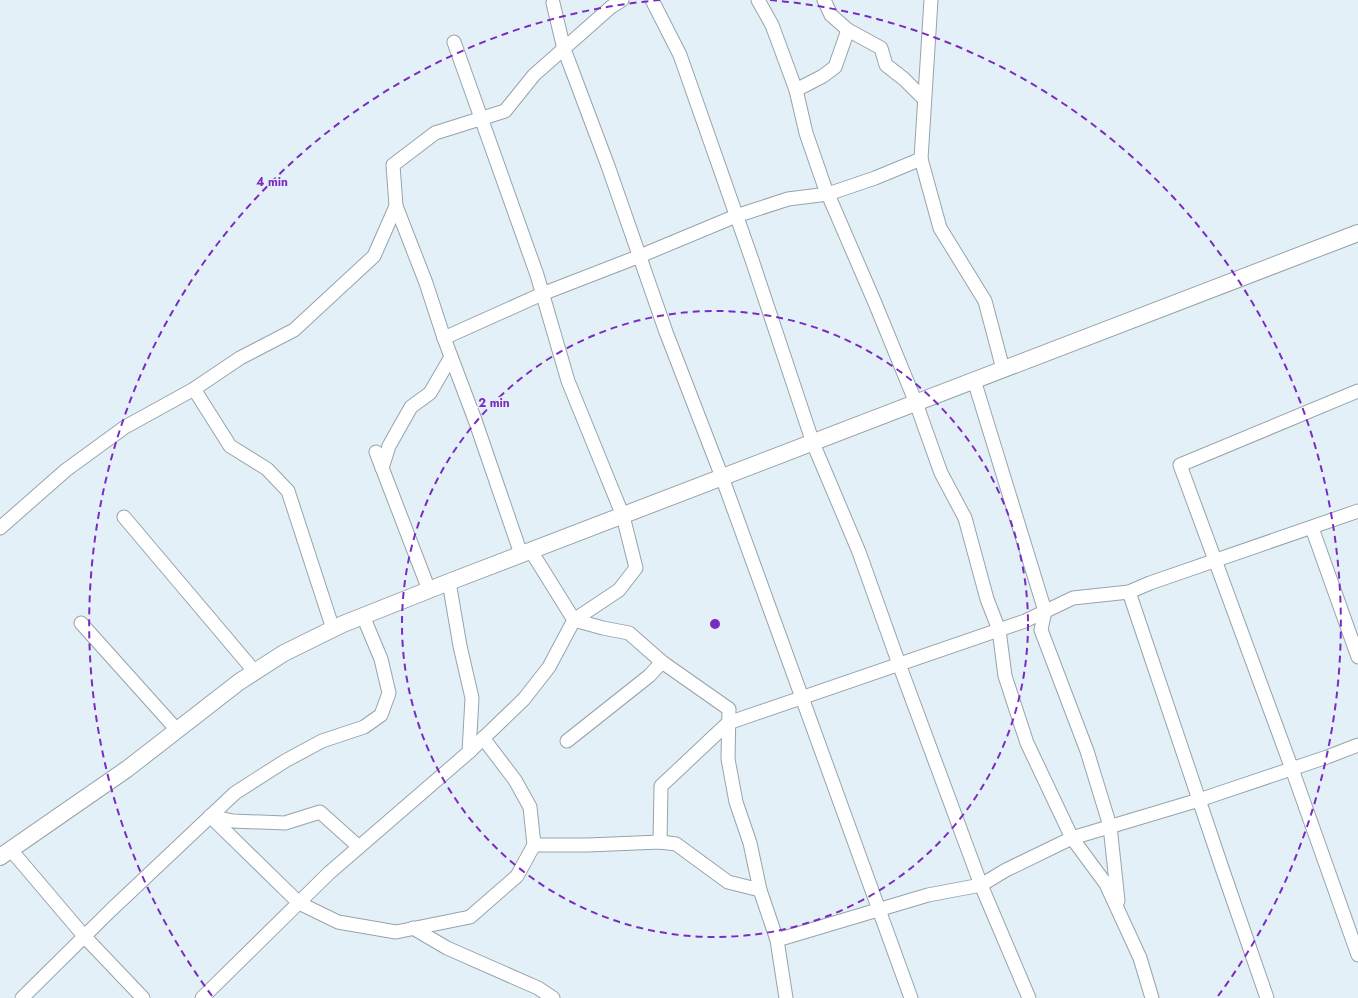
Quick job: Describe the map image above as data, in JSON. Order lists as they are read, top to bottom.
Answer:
{
  "rings": ["4 min", "2 min"]
}
